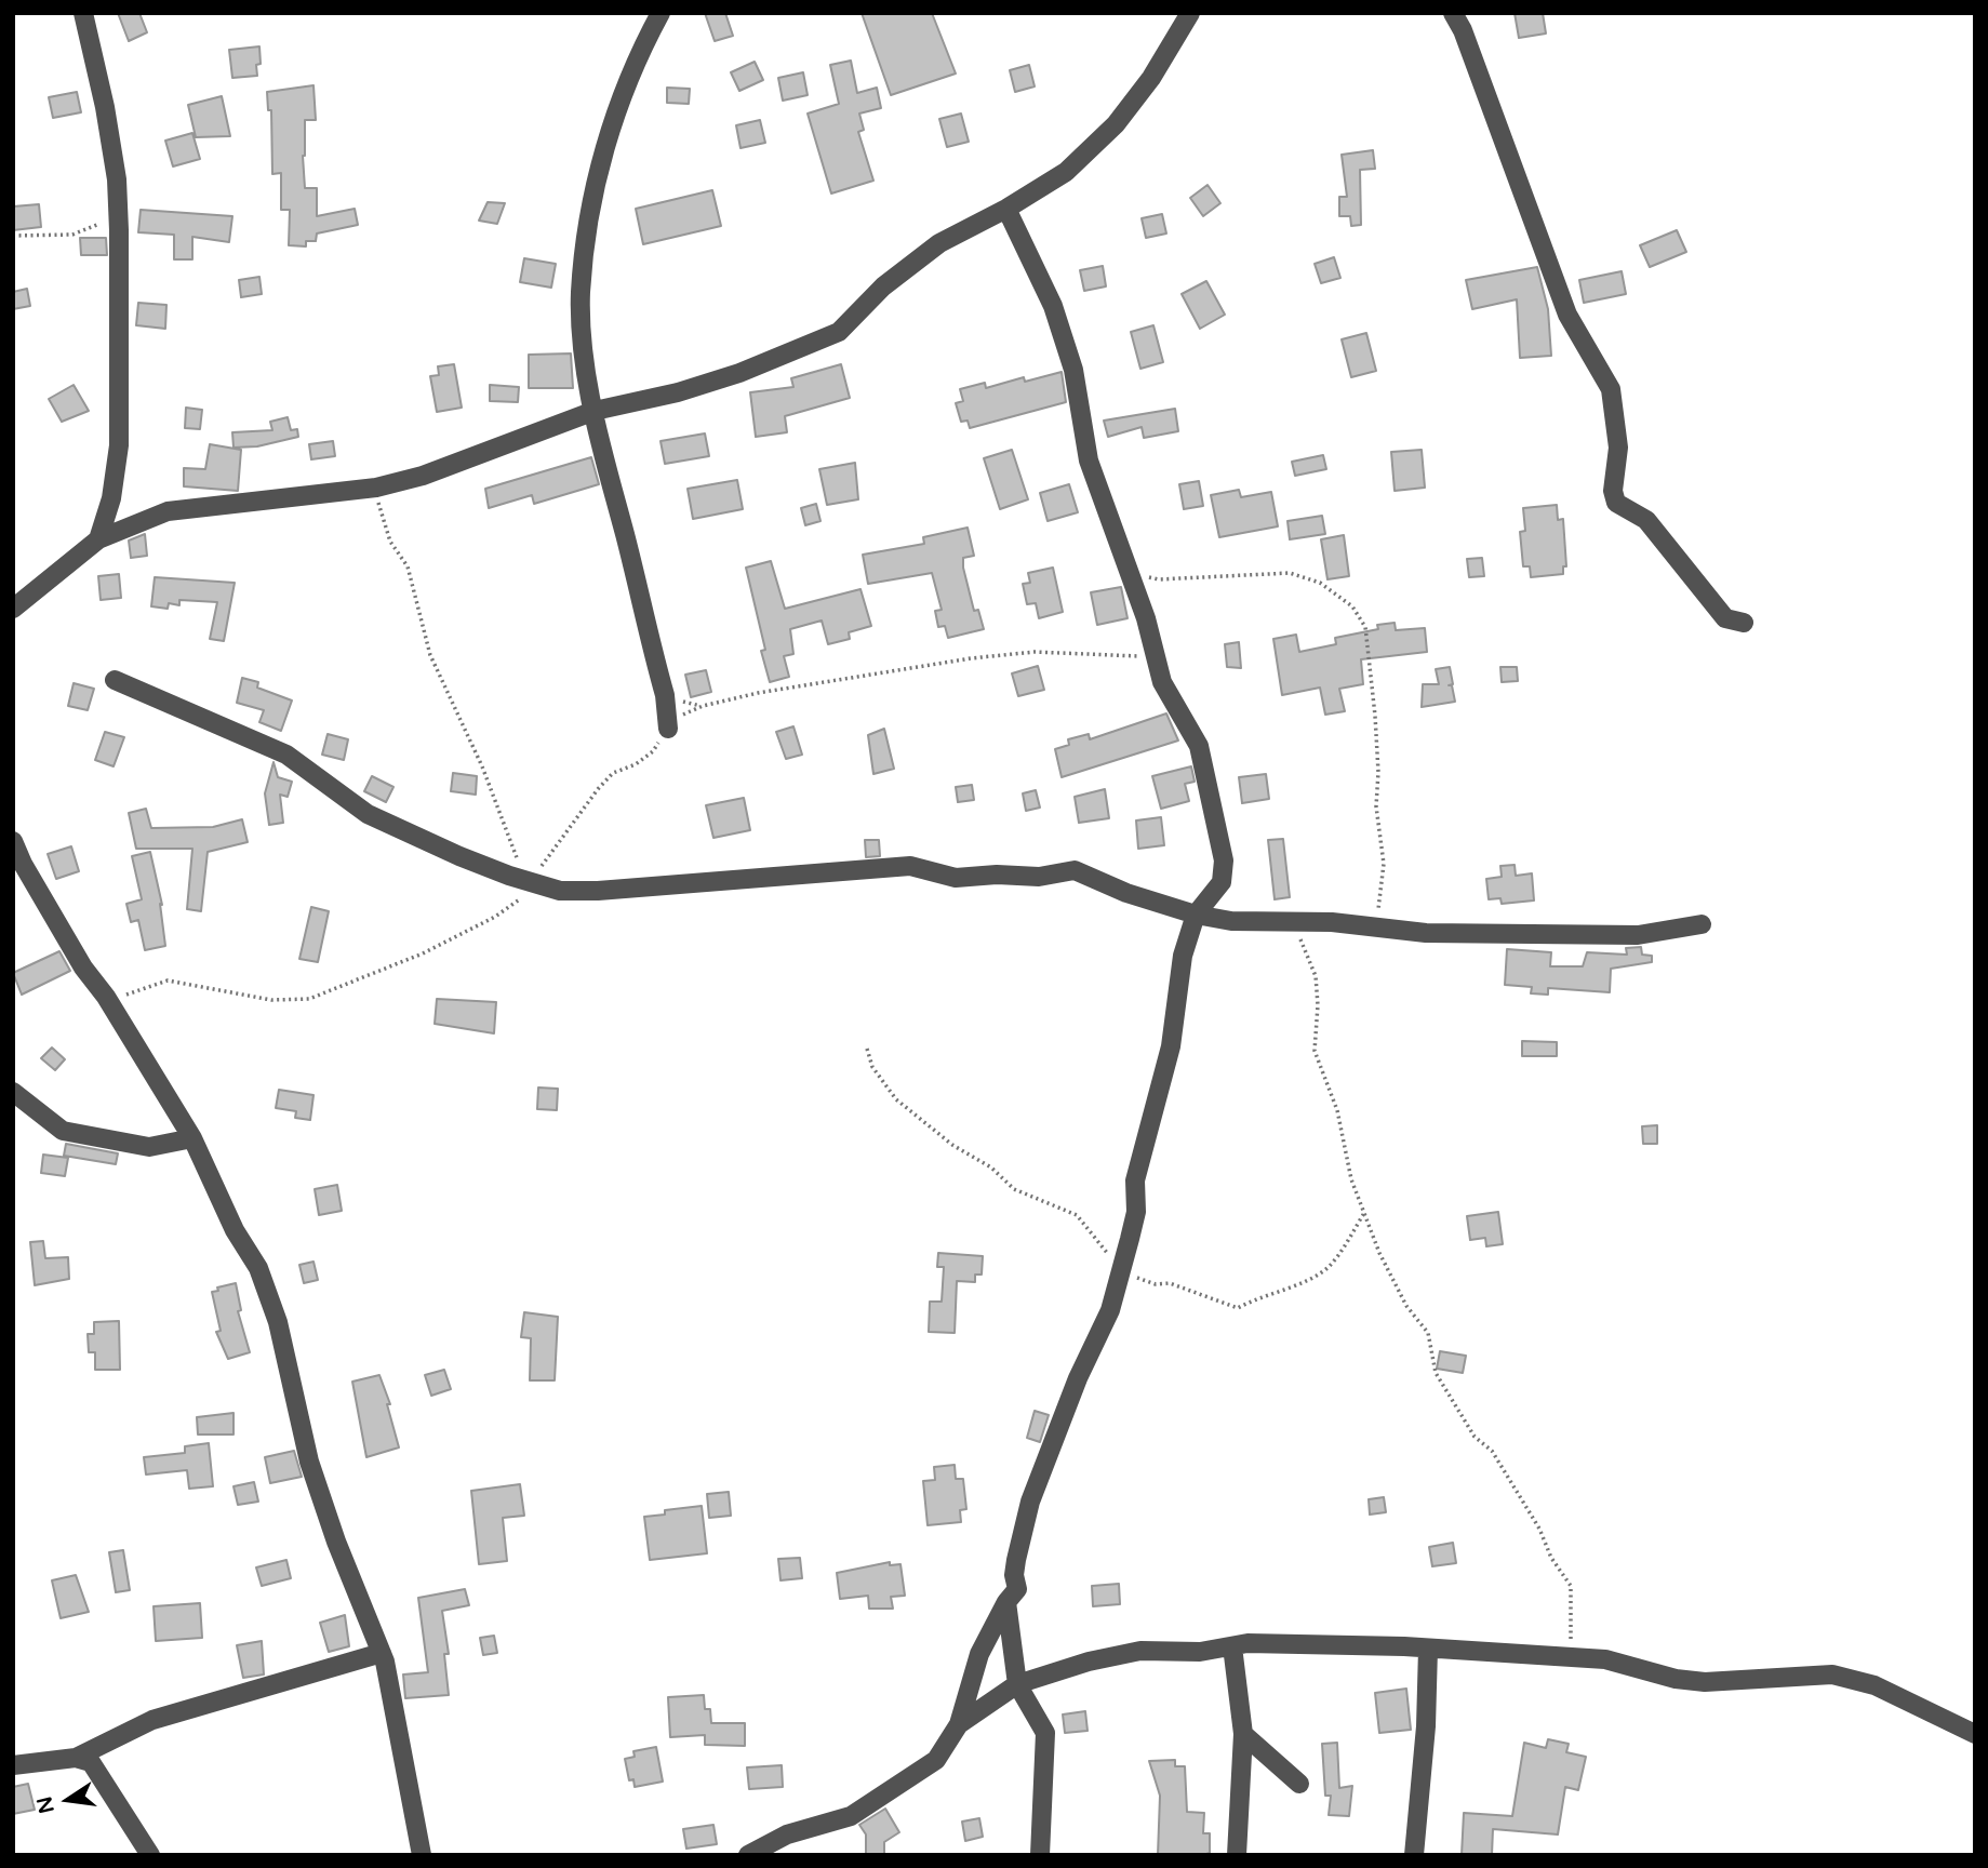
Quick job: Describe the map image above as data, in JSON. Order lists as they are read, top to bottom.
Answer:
{
  "north": "left"
}
